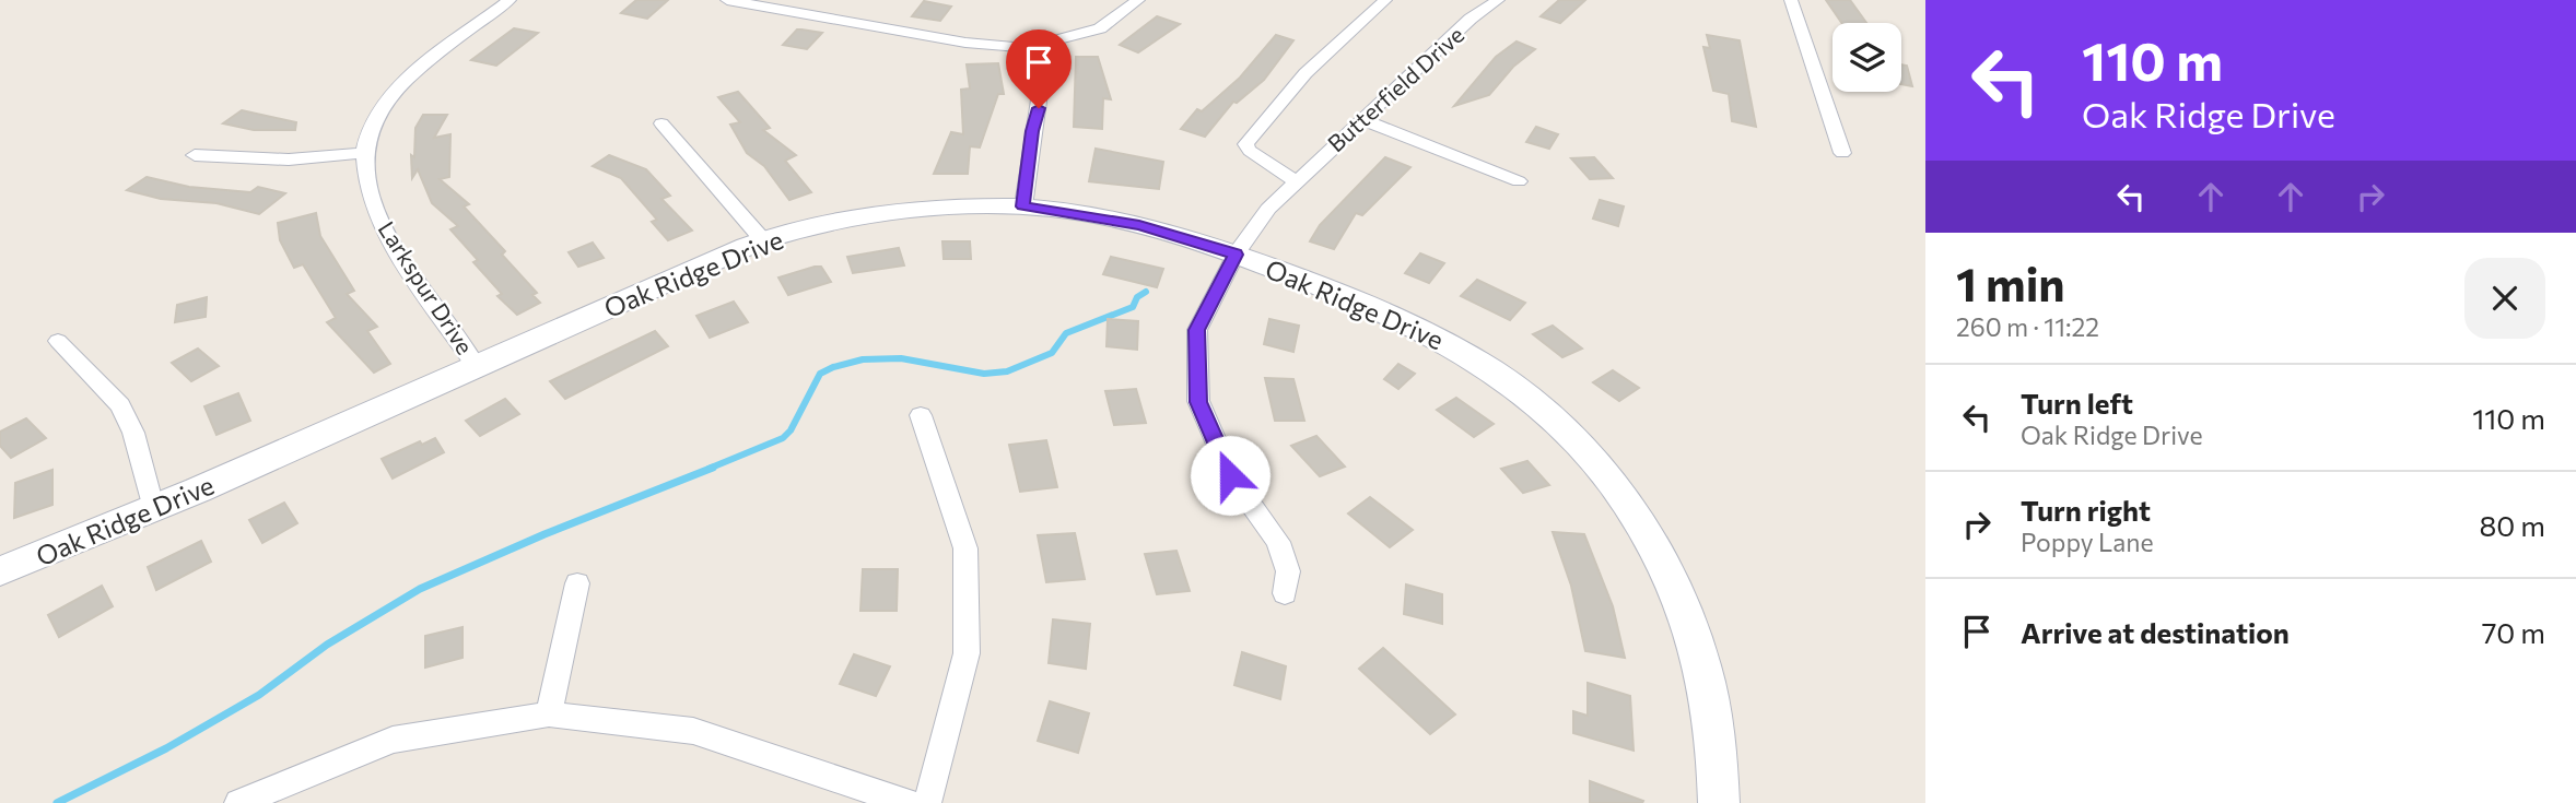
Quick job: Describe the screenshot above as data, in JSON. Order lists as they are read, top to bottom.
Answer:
{
  "streets": {
    "street": ["Butterfield Drive", "Oak Ridge Drive", "Larkspur Drive"]
  },
  "crossings": [
    ["Butterfield Drive", "Oak Ridge Drive"],
    ["Oak Ridge Drive", "Larkspur Drive"]
  ],
  "page": {
    "turn": ["110 m", "Oak Ridge Drive"],
    "heading": ["1 min", "260 m · 11:22"],
    "list": [
      {
        "name": "Turn left",
        "note": "Oak Ridge Drive",
        "value": "110 m"
      },
      {
        "name": "Turn right",
        "note": "Poppy Lane",
        "value": "80 m"
      },
      {
        "name": "Arrive at destination",
        "value": "70 m"
      }
    ]
  }
}
